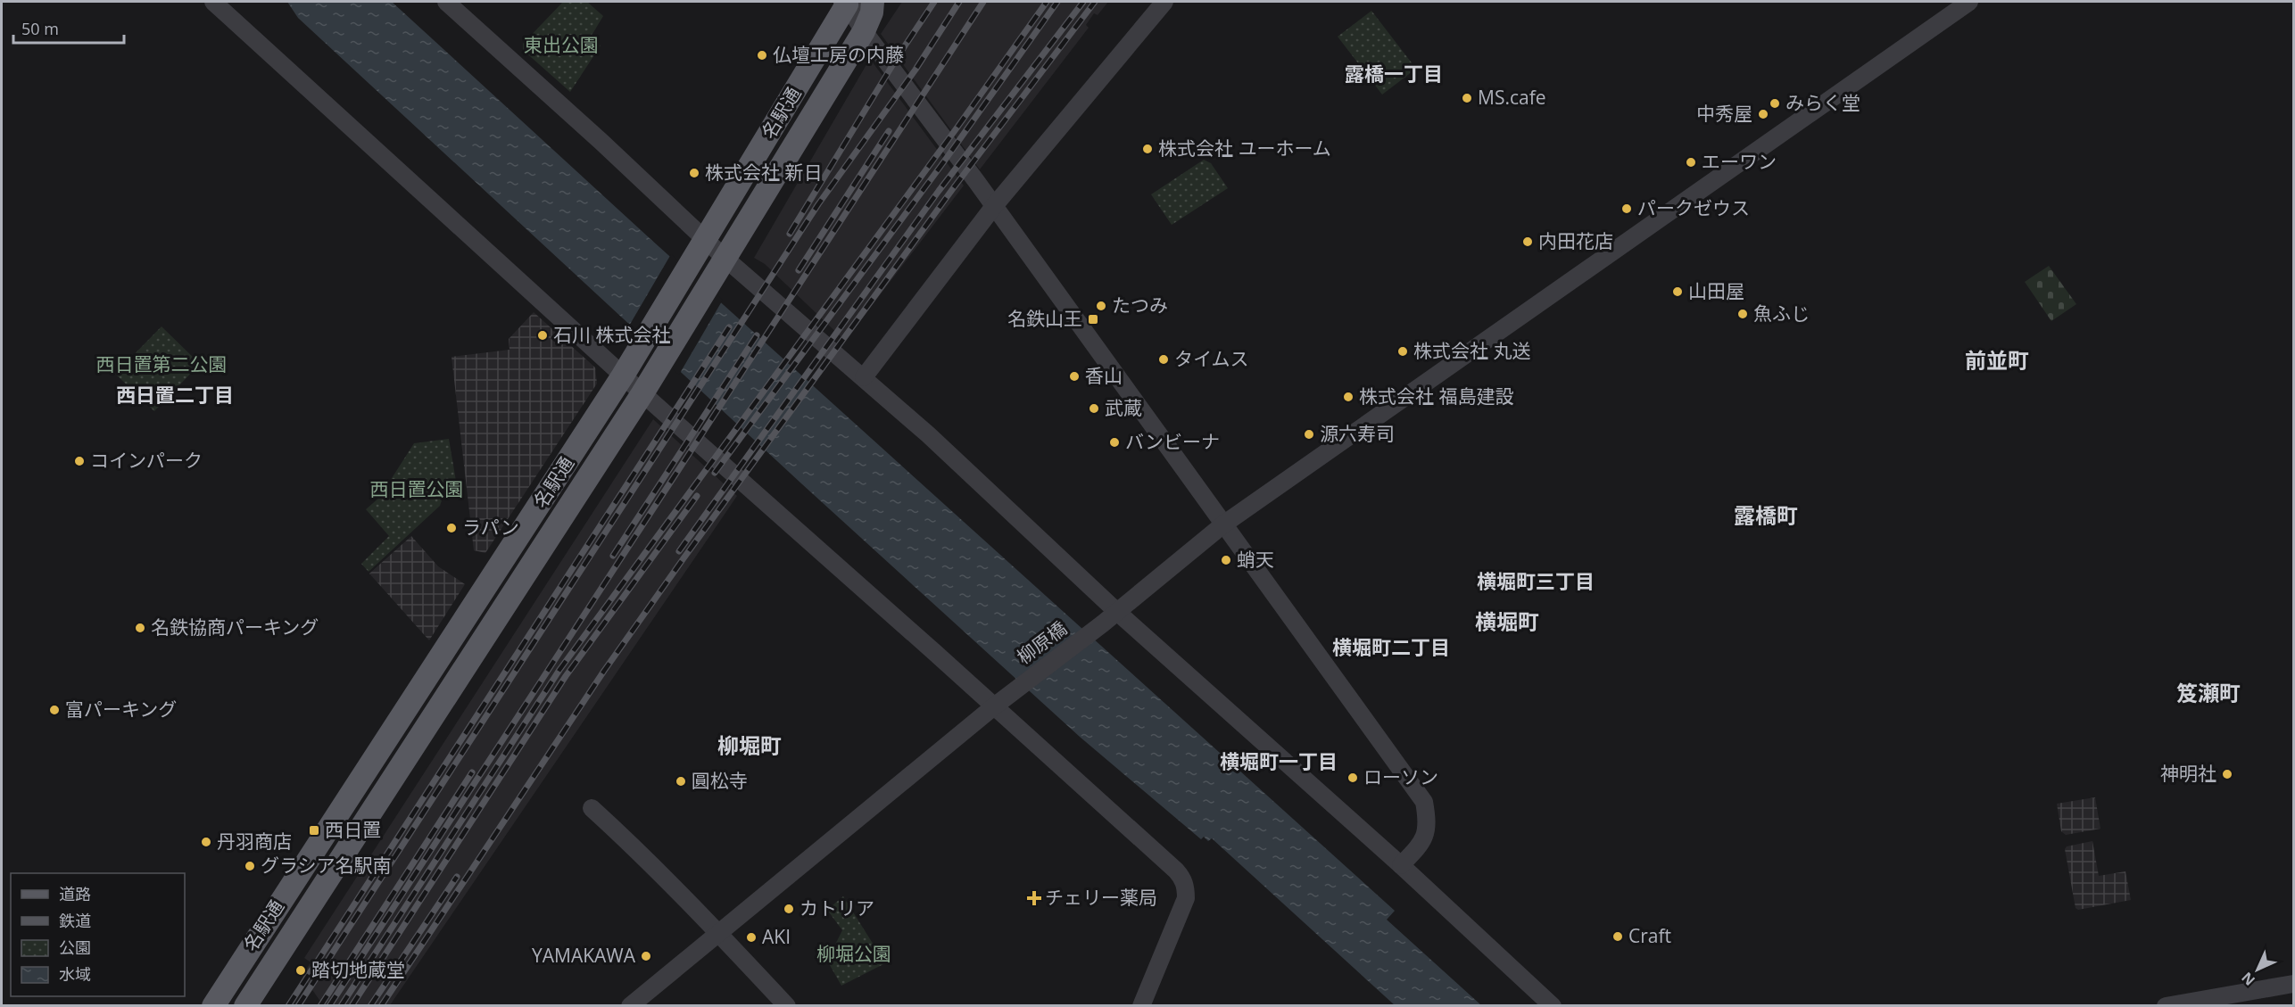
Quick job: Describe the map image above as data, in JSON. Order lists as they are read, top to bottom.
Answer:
{
  "streets": {
    "main road": ["名駅通"],
    "street": ["柳原橋"]
  },
  "districts": [
    "露橋一丁目",
    "前並町",
    "西日置二丁目",
    "露橋町",
    "横堀町三丁目",
    "横堀町",
    "横堀町二丁目",
    "笈瀬町",
    "柳堀町",
    "横堀町一丁目"
  ],
  "parks": [
    "東出公園",
    "西日置第二公園",
    "西日置公園",
    "柳堀公園"
  ],
  "places": {
    "other": [
      "仏壇工房の内藤",
      "MS.cafe",
      "みらく堂",
      "中秀屋",
      "株式会社 ユーホーム",
      "エーワン",
      "株式会社 新日",
      "パークゼウス",
      "内田花店",
      "山田屋",
      "たつみ",
      "魚ふじ",
      "石川 株式会社",
      "株式会社 丸送",
      "タイムス",
      "香山",
      "株式会社 福島建設",
      "武蔵",
      "源六寿司",
      "バンビーナ",
      "コインパーク",
      "ラパン",
      "蛸天",
      "名鉄協商パーキング",
      "富パーキング",
      "神明社",
      "ローソン",
      "圓松寺",
      "丹羽商店",
      "グラシア名駅南",
      "カトリア",
      "Craft",
      "AKI",
      "YAMAKAWA",
      "踏切地蔵堂"
    ],
    "transit": ["名鉄山王", "西日置"],
    "health": ["チェリー薬局"]
  },
  "legend": [
    "道路",
    "鉄道",
    "公園",
    "水域"
  ],
  "scale_bar": "50 m",
  "north": "bottom left"
}
